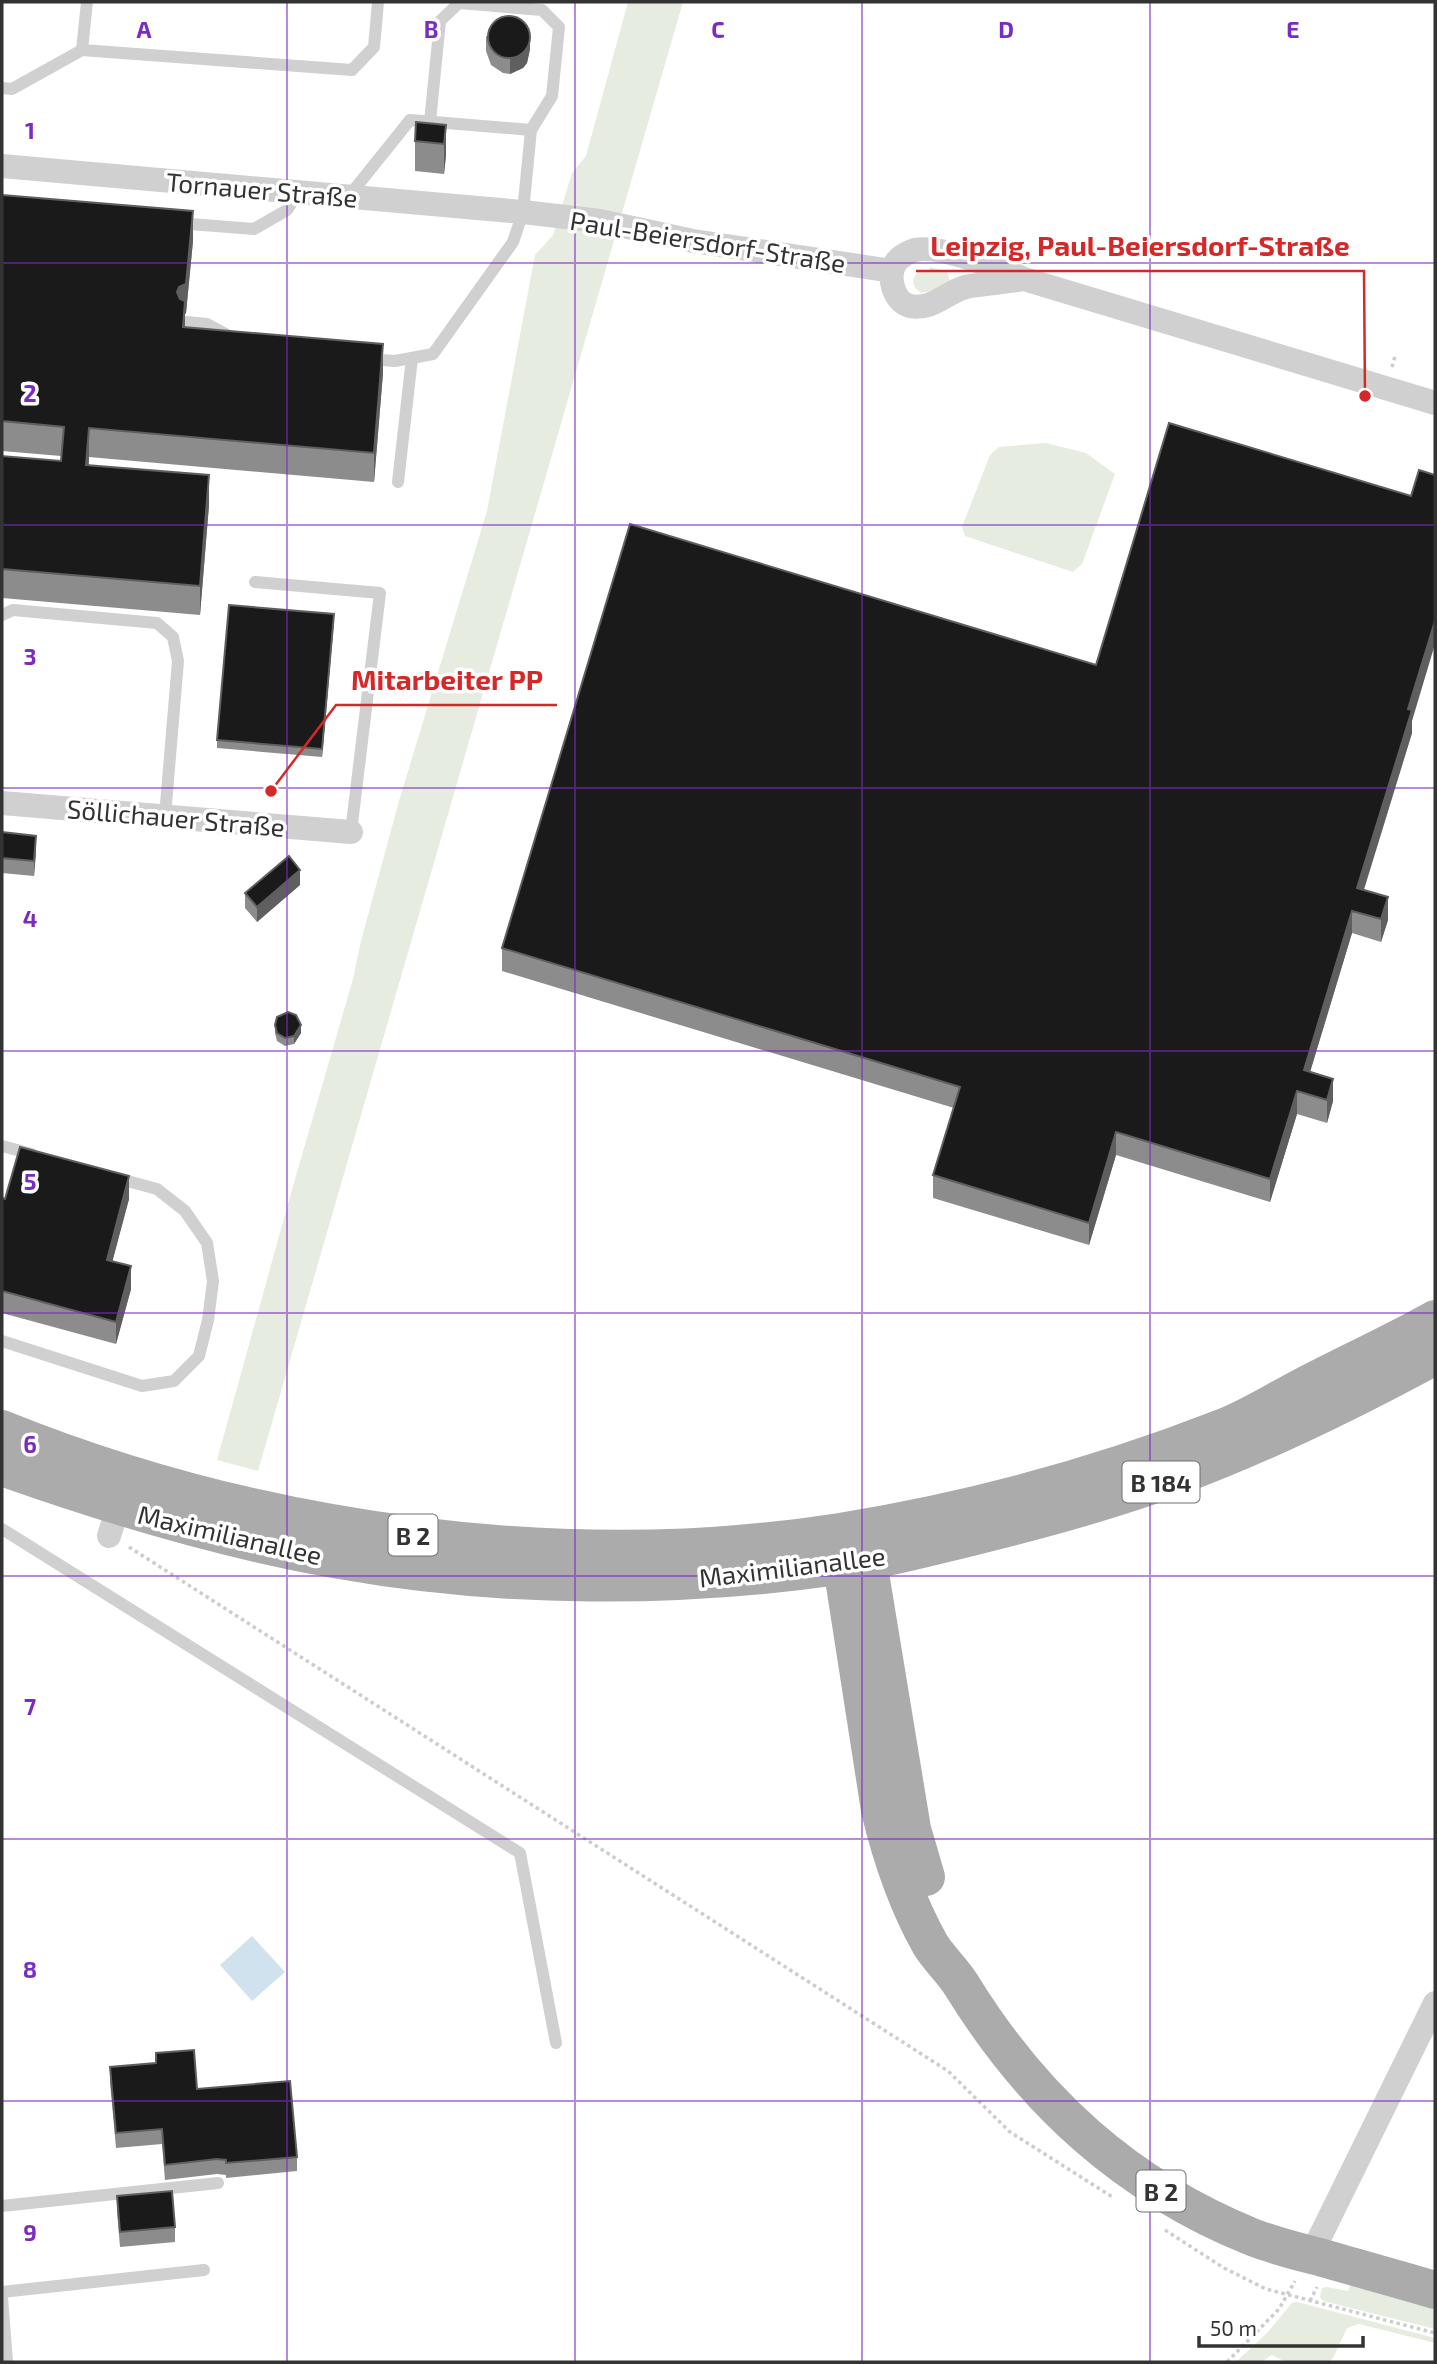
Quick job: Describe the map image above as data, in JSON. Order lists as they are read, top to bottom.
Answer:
{
  "streets": {
    "main road": ["B 184", "Maximilianallee", "B 2"],
    "street": ["Tornauer Straße", "Paul-Beiersdorf-Straße", "Söllichauer Straße"]
  },
  "crossings": [
    ["Tornauer Straße", "Paul-Beiersdorf-Straße"],
    ["B 184", "Maximilianallee"],
    ["B 184", "B 2"],
    ["Maximilianallee", "B 2"]
  ],
  "places": ["Leipzig, Paul-Beiersdorf-Straße", "Mitarbeiter PP"],
  "scale_bar": "50 m",
  "grid": {
    "columns": [
      "A",
      "B",
      "C",
      "D",
      "E"
    ],
    "rows": [
      "1",
      "2",
      "3",
      "4",
      "5",
      "6",
      "7",
      "8",
      "9"
    ]
  }
}
